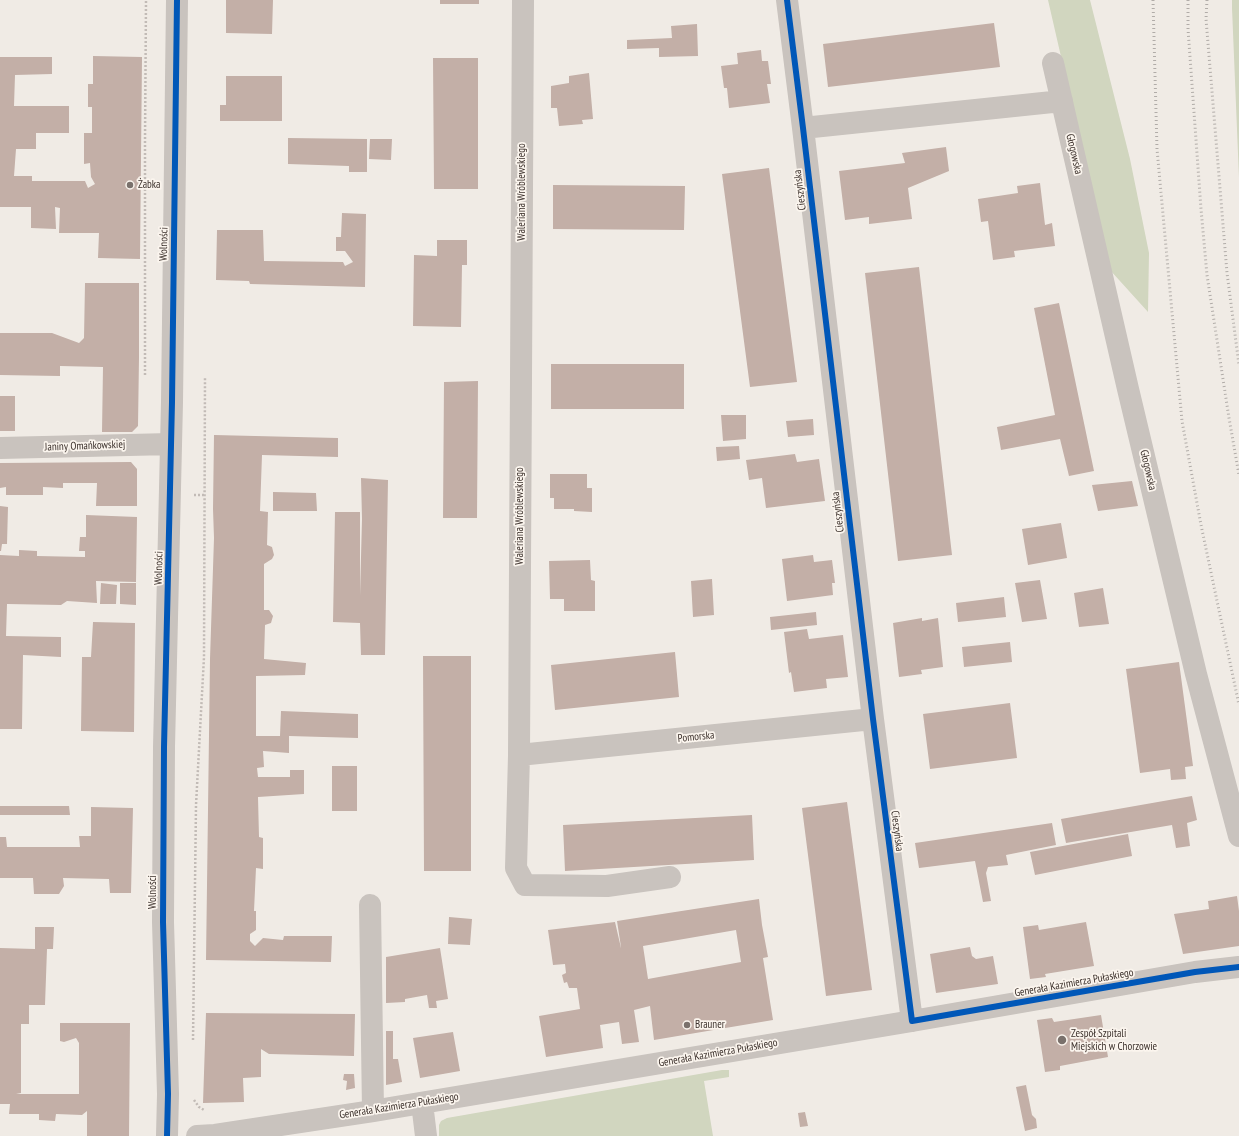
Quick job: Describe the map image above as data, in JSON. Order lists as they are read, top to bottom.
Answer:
{
  "streets": {
    "street": [
      "Głogowska",
      "Cieszyńska",
      "Waleriana Wróblewskiego",
      "Wolności",
      "Janiny Omańkowskiej",
      "Pomorska",
      "Generała Kazimierza Pułaskiego"
    ]
  },
  "crossings": [
    ["Cieszyńska", "Pomorska"],
    ["Cieszyńska", "Generała Kazimierza Pułaskiego"],
    ["Waleriana Wróblewskiego", "Pomorska"],
    ["Wolności", "Janiny Omańkowskiej"]
  ],
  "places": ["Żabka", "Brauner", "Zespół Szpitali Miejskich w Chorzowie"]
}
